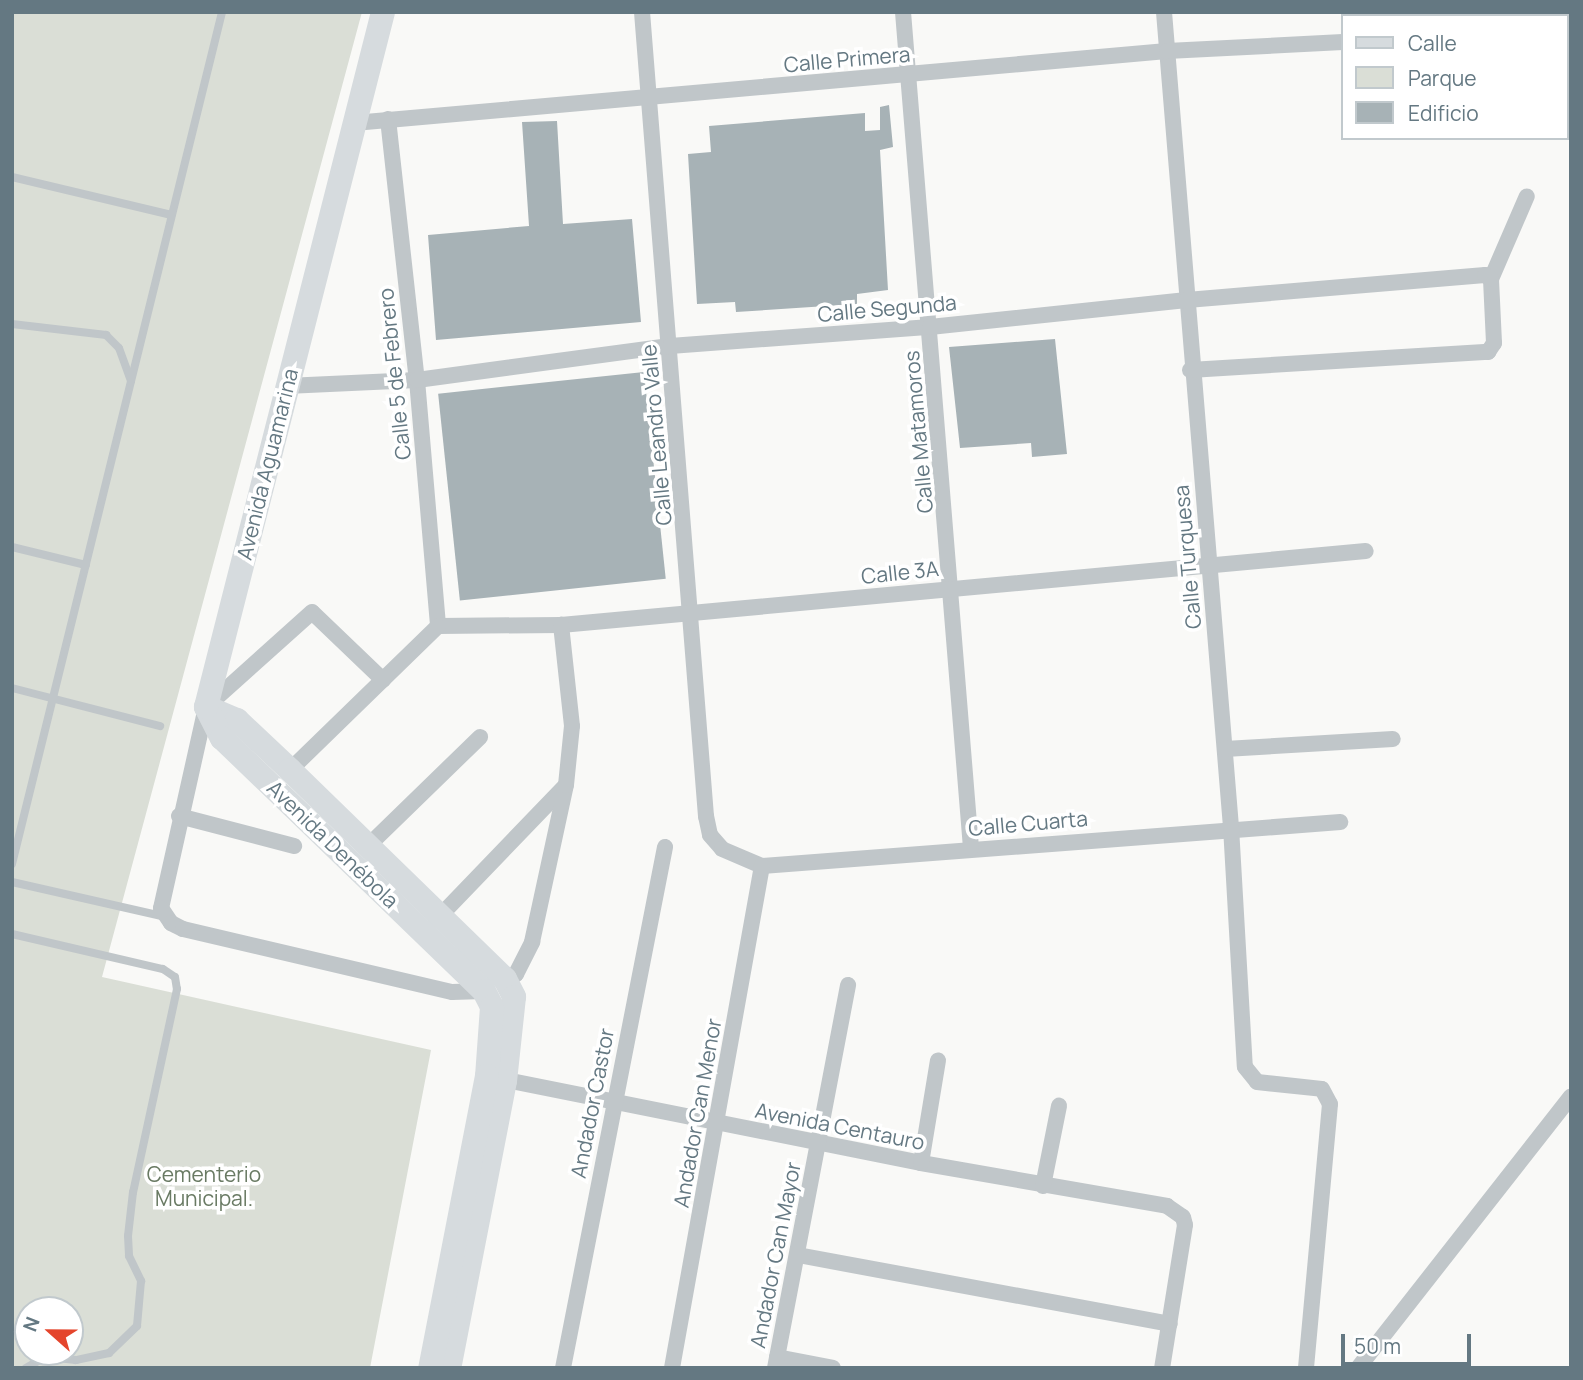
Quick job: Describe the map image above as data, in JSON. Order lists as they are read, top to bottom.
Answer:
{
  "streets": {
    "main road": ["Avenida Aguamarina", "Avenida Denébola"],
    "street": [
      "Calle Primera",
      "Calle Segunda",
      "Calle 5 de Febrero",
      "Calle Matamoros",
      "Calle Leandro Valle",
      "Calle Turquesa",
      "Calle 3A",
      "Calle Cuarta",
      "Andador Castor",
      "Andador Can Menor",
      "Avenida Centauro",
      "Andador Can Mayor"
    ]
  },
  "crossings": [
    ["Calle Primera", "Calle 5 de Febrero"],
    ["Calle Primera", "Calle Matamoros"],
    ["Calle Primera", "Calle Leandro Valle"],
    ["Calle Primera", "Avenida Aguamarina"],
    ["Calle Primera", "Calle Turquesa"],
    ["Calle Segunda", "Calle 5 de Febrero"],
    ["Calle Segunda", "Calle Matamoros"],
    ["Calle Segunda", "Calle Leandro Valle"],
    ["Calle Segunda", "Avenida Aguamarina"],
    ["Calle Segunda", "Calle Turquesa"],
    ["Calle 5 de Febrero", "Calle 3A"],
    ["Calle Matamoros", "Calle 3A"],
    ["Calle Matamoros", "Calle Cuarta"],
    ["Calle Leandro Valle", "Calle 3A"],
    ["Calle Leandro Valle", "Calle Cuarta"],
    ["Avenida Aguamarina", "Avenida Denébola"],
    ["Calle Turquesa", "Calle 3A"],
    ["Calle Turquesa", "Calle Cuarta"],
    ["Calle Cuarta", "Andador Can Menor"],
    ["Andador Castor", "Avenida Centauro"],
    ["Andador Can Menor", "Avenida Centauro"],
    ["Avenida Centauro", "Andador Can Mayor"]
  ],
  "parks": ["Cementerio Municipal."],
  "legend": ["Calle", "Parque", "Edificio"],
  "scale_bar": "50 m",
  "north": "left"
}
